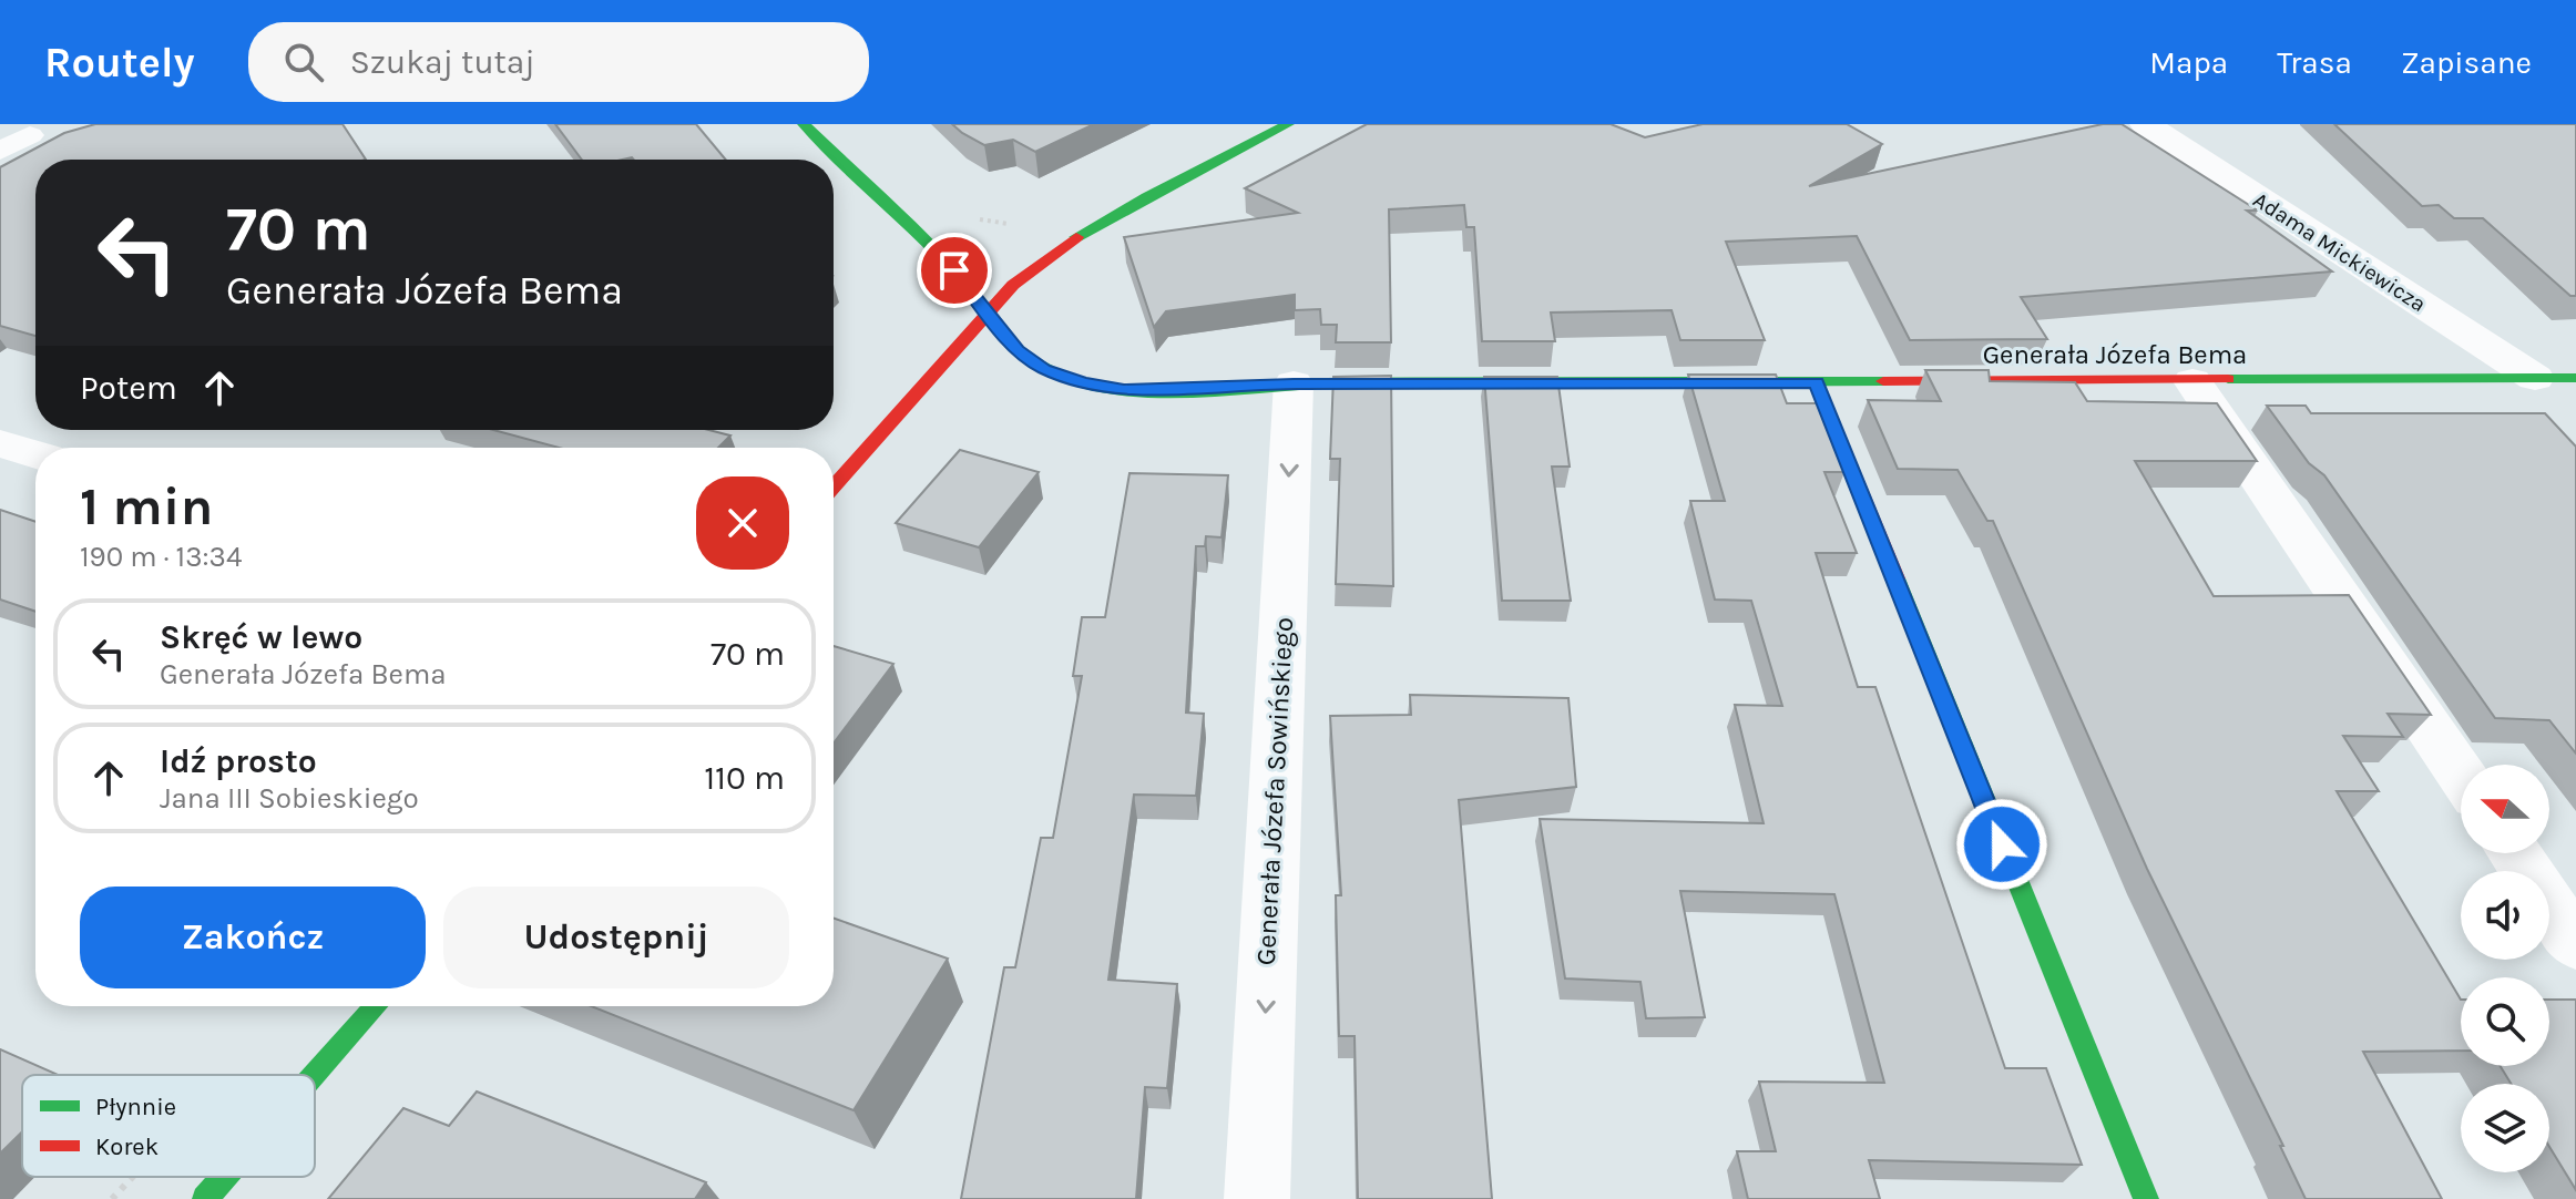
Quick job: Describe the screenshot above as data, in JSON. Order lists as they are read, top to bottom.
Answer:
{
  "streets": {
    "street": ["Adama Mickiewicza", "Generała Józefa Bema", "Generała Józefa Sowińskiego"]
  },
  "crossings": [
    ["Adama Mickiewicza", "Generała Józefa Bema"],
    ["Generała Józefa Bema", "Generała Józefa Sowińskiego"]
  ],
  "one_way": ["Generała Józefa Sowińskiego"],
  "legend": ["Płynnie", "Korek"],
  "north": "left",
  "page": {
    "header": "Routely",
    "search": "Szukaj tutaj",
    "nav": ["Mapa", "Trasa", "Zapisane"],
    "turn": ["70 m", "Generała Józefa Bema"],
    "then": "Potem",
    "heading": ["1 min", "190 m · 13:34"],
    "list": [
      {
        "name": "Skręć w lewo",
        "note": "Generała Józefa Bema",
        "value": "70 m"
      },
      {
        "name": "Idź prosto",
        "note": "Jana III Sobieskiego",
        "value": "110 m"
      }
    ],
    "buttons": ["Zakończ", "Udostępnij"]
  }
}
